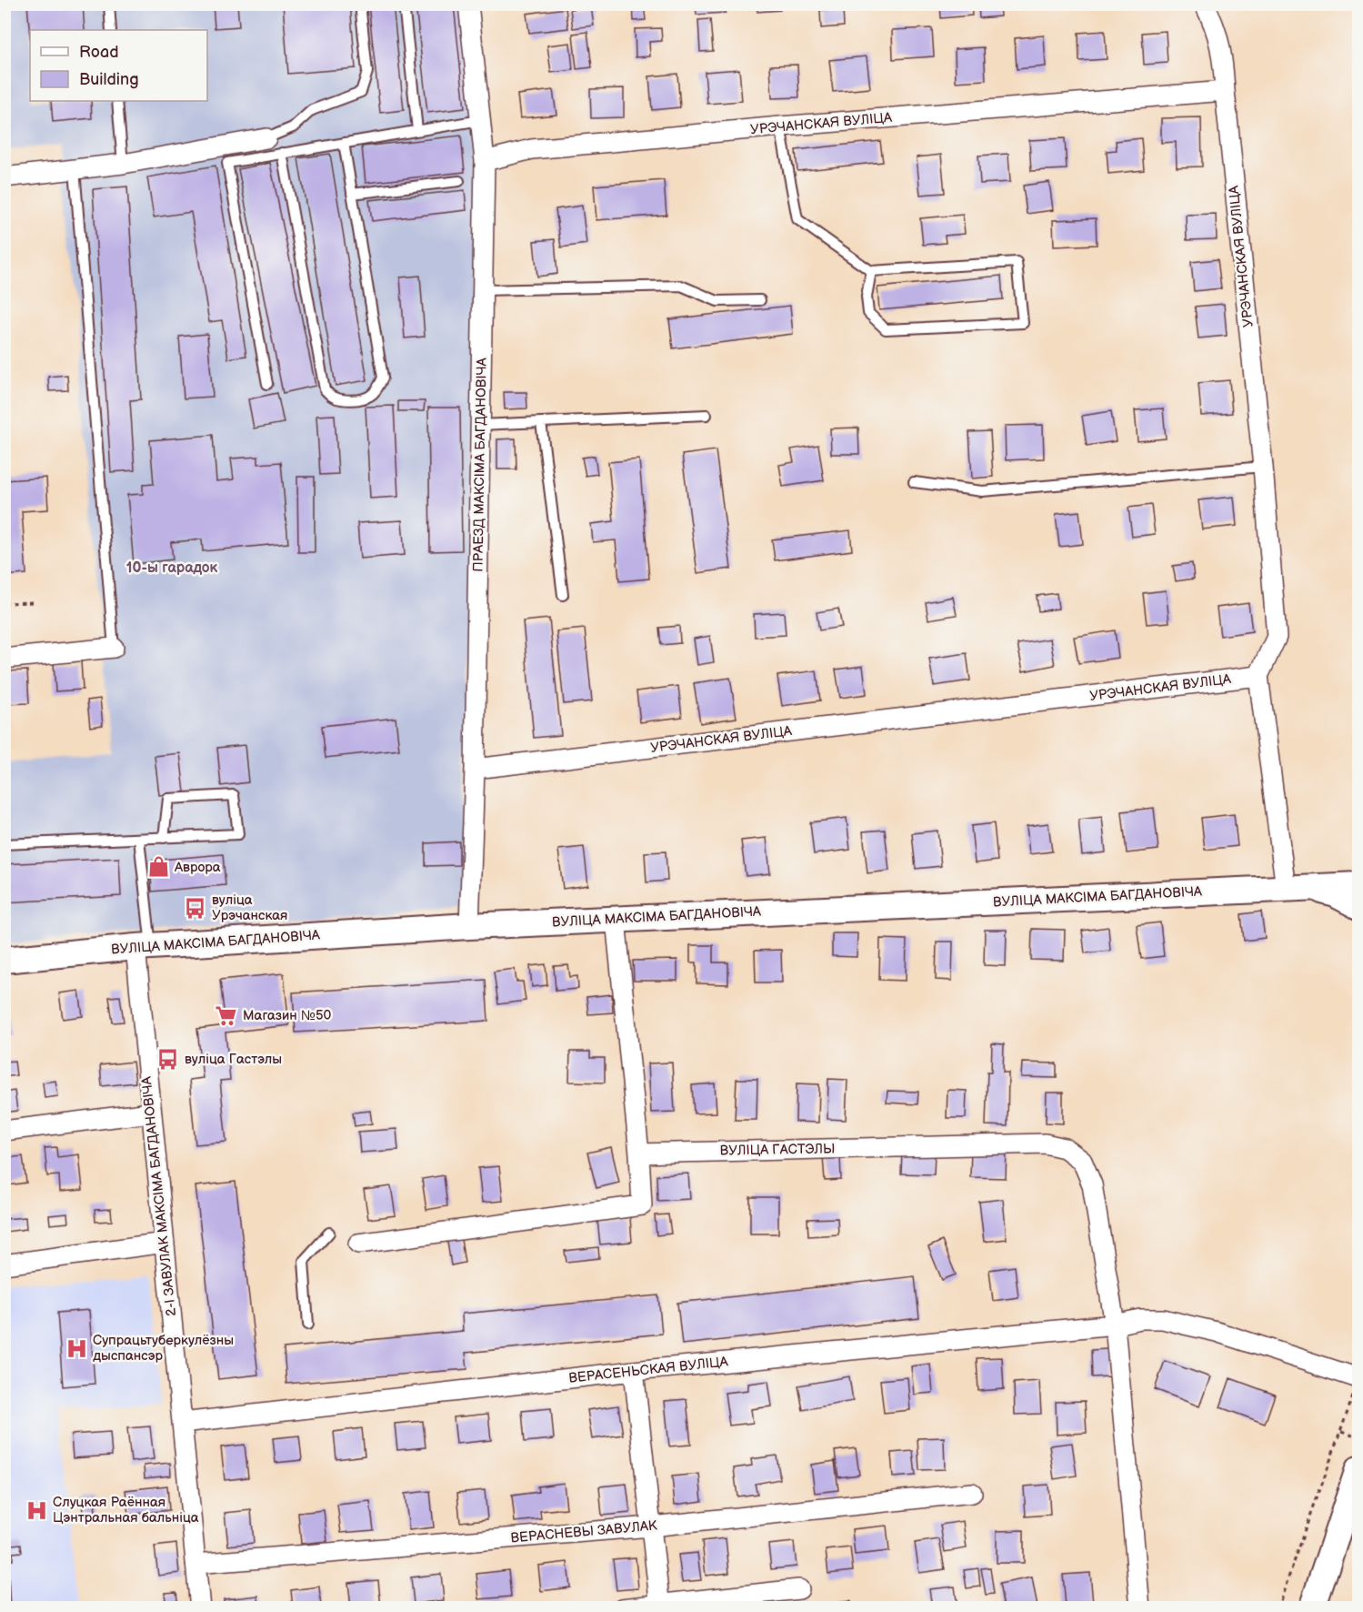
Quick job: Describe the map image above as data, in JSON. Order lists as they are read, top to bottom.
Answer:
{
  "streets": {
    "main road": ["ВУЛІЦА МАКСІМА БАГДАНОВІЧА"],
    "street": [
      "УРЭЧАНСКАЯ ВУЛІЦА",
      "ПРАЕЗД МАКСІМА БАГДАНОВІЧА",
      "ВУЛІЦА ГАСТЭЛЫ",
      "2-І ЗАВУЛАК МАКСІМА БАГДАНОВІЧА",
      "ВЕРАСЕНЬСКАЯ ВУЛІЦА",
      "ВЕРАСНЕВЫ ЗАВУЛАК"
    ]
  },
  "crossings": [
    ["УРЭЧАНСКАЯ ВУЛІЦА", "ПРАЕЗД МАКСІМА БАГДАНОВІЧА"],
    ["ПРАЕЗД МАКСІМА БАГДАНОВІЧА", "ВУЛІЦА МАКСІМА БАГДАНОВІЧА"],
    ["ВУЛІЦА МАКСІМА БАГДАНОВІЧА", "2-І ЗАВУЛАК МАКСІМА БАГДАНОВІЧА"],
    ["ВУЛІЦА ГАСТЭЛЫ", "ВЕРАСЕНЬСКАЯ ВУЛІЦА"],
    ["2-І ЗАВУЛАК МАКСІМА БАГДАНОВІЧА", "ВЕРАСЕНЬСКАЯ ВУЛІЦА"],
    ["2-І ЗАВУЛАК МАКСІМА БАГДАНОВІЧА", "ВЕРАСНЕВЫ ЗАВУЛАК"]
  ],
  "districts": ["10-ы гарадок"],
  "places": {
    "shop": ["Аврора"],
    "bus stop": ["вуліца Урэчанская", "вуліца Гастэлы"],
    "supermarket": ["Магазин №50"],
    "hospital": ["Супрацьтуберкулёзны дыспансэр", "Слуцкая Раённая Цэнтральная бальніца"]
  },
  "legend": ["Road", "Building"]
}
